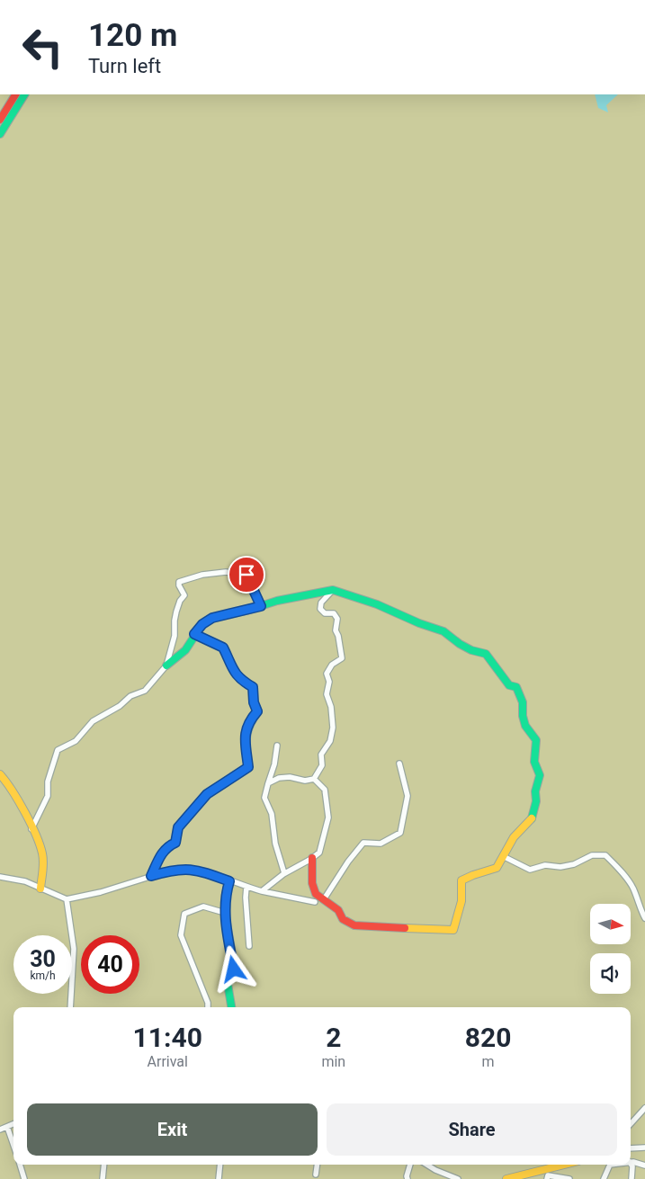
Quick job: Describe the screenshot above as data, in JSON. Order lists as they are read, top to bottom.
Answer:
{
  "north": "right",
  "page": {
    "turn": ["120 m", "Turn left"],
    "speed": "30 km/h",
    "limit": "40",
    "eta": [
      "11:40",
      "Arrival",
      "2",
      "min",
      "820",
      "m"
    ],
    "buttons": ["Exit", "Share"]
  }
}
